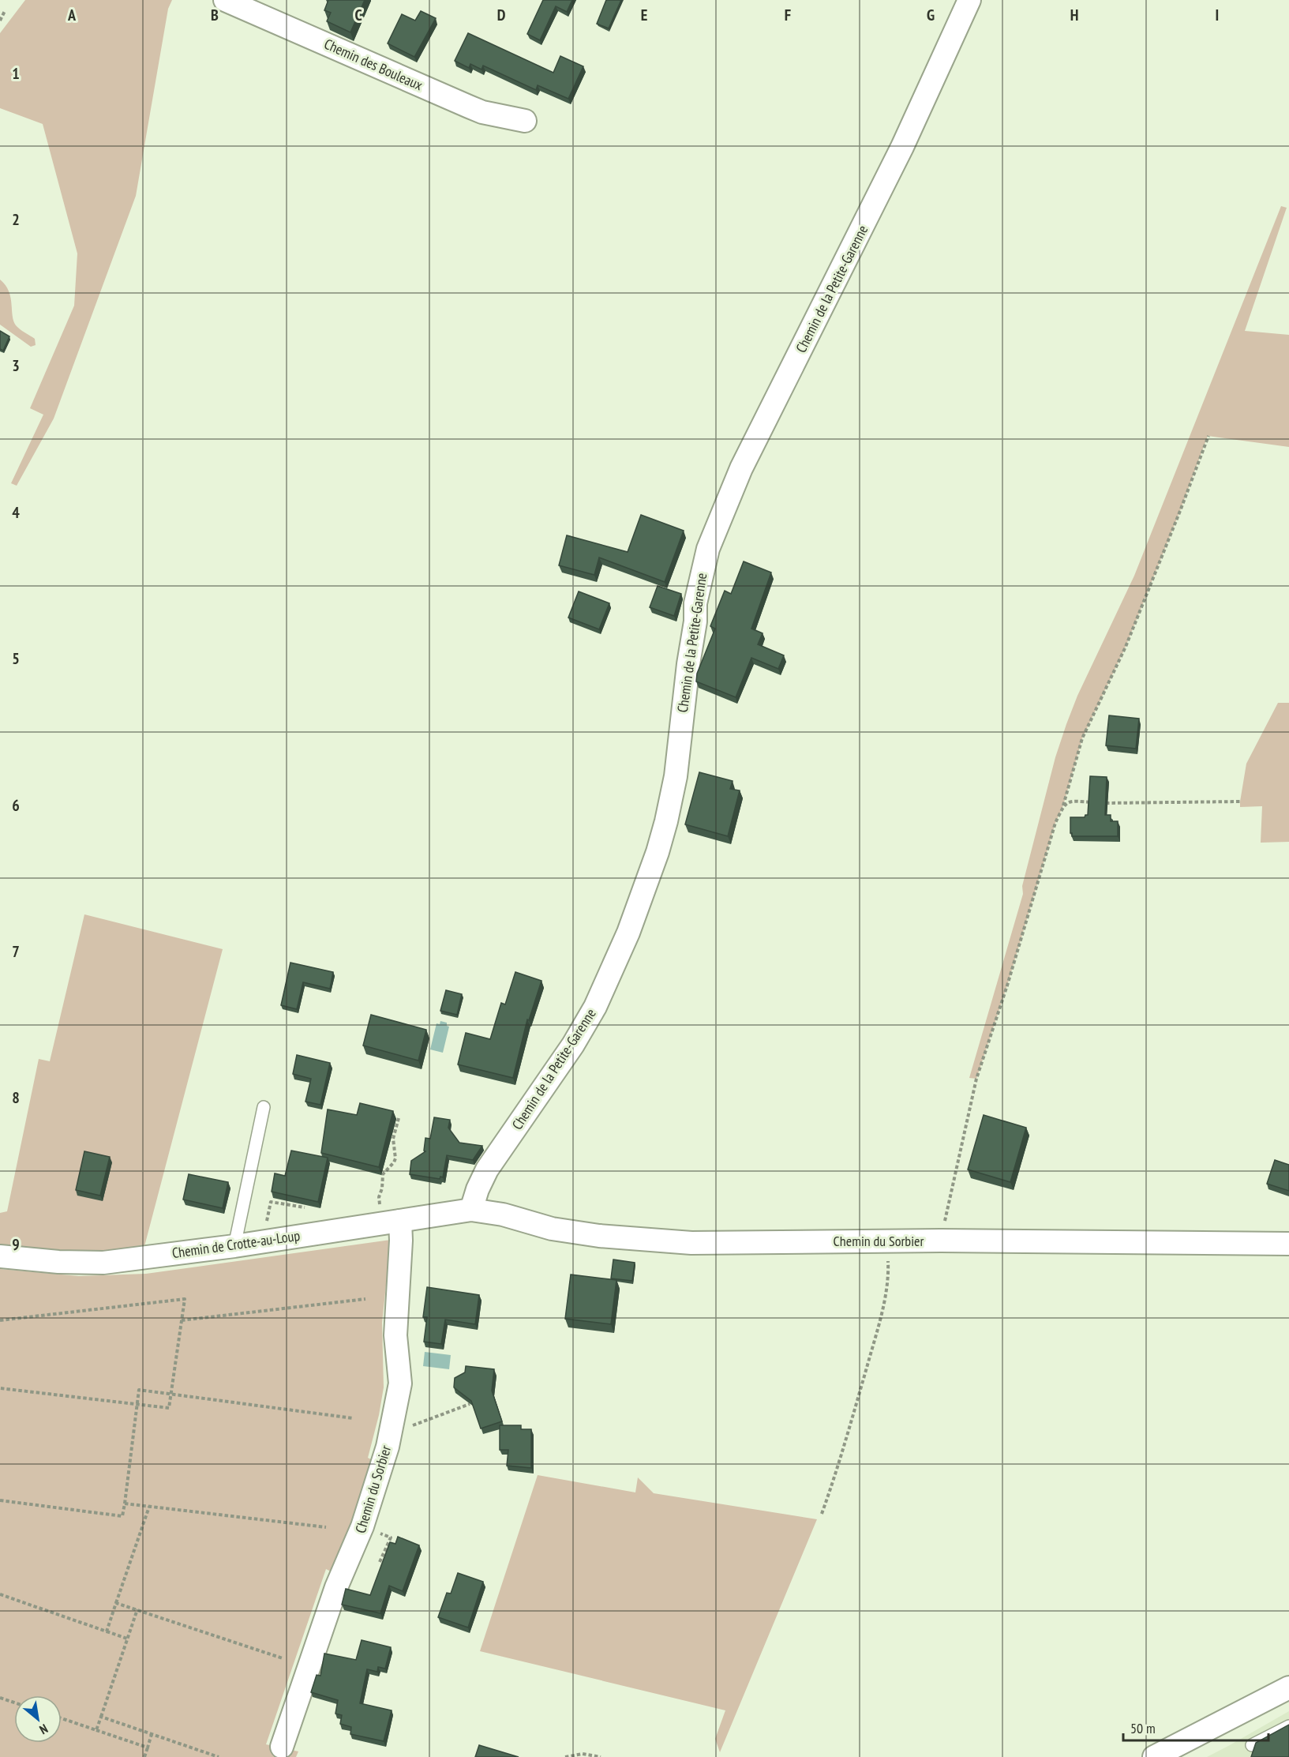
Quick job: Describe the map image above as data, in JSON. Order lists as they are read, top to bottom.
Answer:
{
  "streets": {
    "street": [
      "Chemin des Bouleaux",
      "Chemin de la Petite-Garenne",
      "Chemin du Sorbier",
      "Chemin de Crotte-au-Loup"
    ]
  },
  "crossings": [
    ["Chemin de la Petite-Garenne", "Chemin du Sorbier"],
    ["Chemin de la Petite-Garenne", "Chemin de Crotte-au-Loup"],
    ["Chemin du Sorbier", "Chemin de Crotte-au-Loup"]
  ],
  "scale_bar": "50 m",
  "north": "bottom right",
  "grid": {
    "columns": [
      "A",
      "B",
      "C",
      "D",
      "E",
      "F",
      "G",
      "H",
      "I"
    ],
    "rows": [
      "1",
      "2",
      "3",
      "4",
      "5",
      "6",
      "7",
      "8",
      "9"
    ]
  }
}
